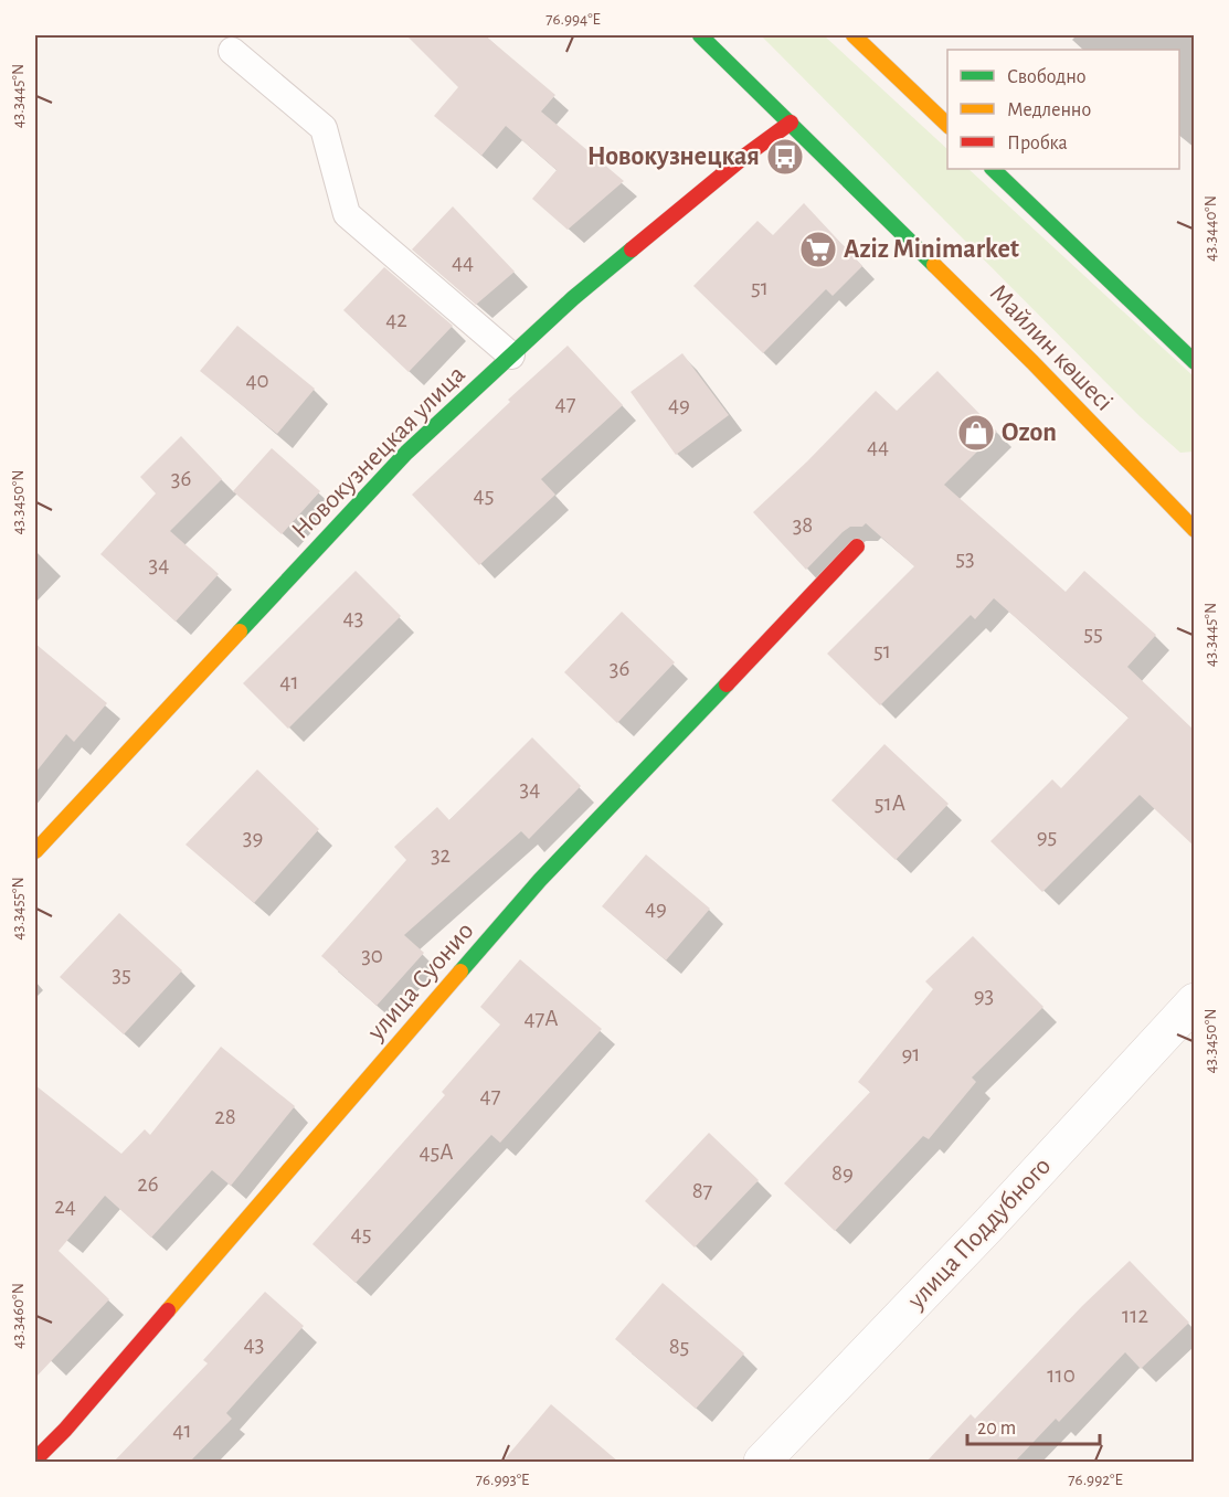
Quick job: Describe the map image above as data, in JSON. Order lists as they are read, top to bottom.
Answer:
{
  "streets": {
    "street": [
      "Майлин көшесі",
      "Новокузнецкая улица",
      "улица Суонио",
      "улица Поддубного"
    ]
  },
  "crossings": [
    ["Майлин көшесі", "Новокузнецкая улица"]
  ],
  "places": {
    "bus stop": ["Новокузнецкая"],
    "supermarket": ["Aziz Minimarket"],
    "shop": ["Ozon"]
  },
  "house_numbers": [
    "44",
    "51",
    "42",
    "40",
    "47",
    "49",
    "44",
    "36",
    "45",
    "38",
    "53",
    "34",
    "43",
    "55",
    "51",
    "36",
    "41",
    "34",
    "51А",
    "95",
    "39",
    "32",
    "49",
    "30",
    "35",
    "93",
    "47А",
    "91",
    "47",
    "28",
    "45А",
    "89",
    "26",
    "87",
    "24",
    "45",
    "112",
    "43",
    "85",
    "110",
    "41"
  ],
  "legend": ["Свободно", "Медленно", "Пробка"],
  "scale_bar": "20 m",
  "coordinates": [
    "76.994°E",
    "43.3445°N",
    "43.3440°N",
    "43.3450°N",
    "43.3455°N",
    "43.3460°N",
    "76.993°E",
    "76.992°E"
  ]
}
